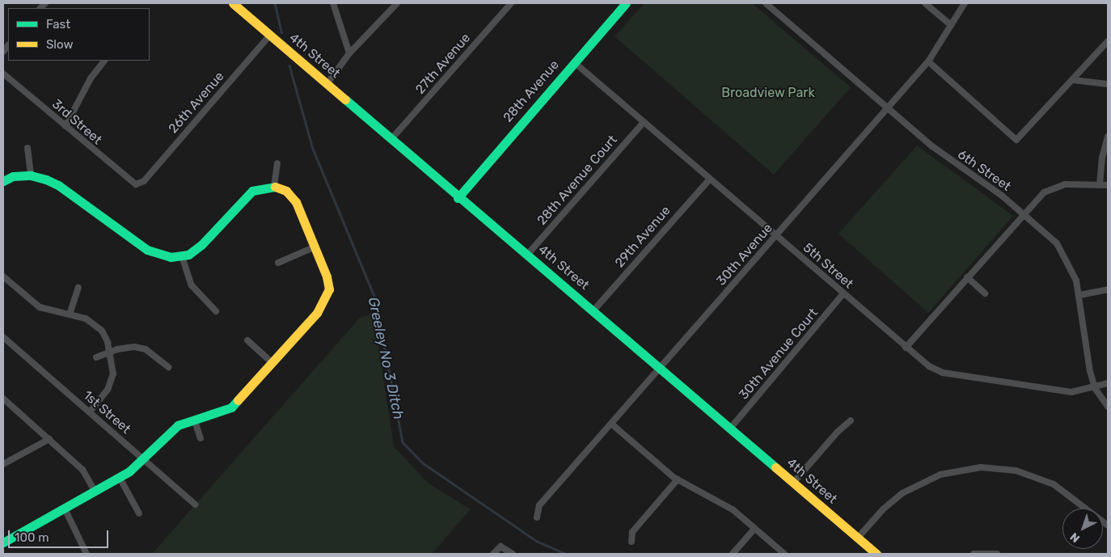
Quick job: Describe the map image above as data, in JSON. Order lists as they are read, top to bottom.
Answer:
{
  "streets": {
    "street": [
      "4th Street",
      "27th Avenue",
      "28th Avenue",
      "26th Avenue",
      "3rd Street",
      "6th Street",
      "28th Avenue Court",
      "29th Avenue",
      "30th Avenue",
      "5th Street",
      "30th Avenue Court",
      "1st Street"
    ]
  },
  "crossings": [
    ["4th Street", "27th Avenue"],
    ["4th Street", "28th Avenue"],
    ["4th Street", "26th Avenue"],
    ["4th Street", "28th Avenue Court"],
    ["4th Street", "29th Avenue"],
    ["4th Street", "30th Avenue"],
    ["4th Street", "30th Avenue Court"],
    ["28th Avenue", "5th Street"],
    ["26th Avenue", "3rd Street"],
    ["6th Street", "30th Avenue"],
    ["6th Street", "5th Street"],
    ["28th Avenue Court", "5th Street"],
    ["29th Avenue", "5th Street"],
    ["30th Avenue", "5th Street"],
    ["5th Street", "30th Avenue Court"]
  ],
  "water": ["Greeley No 3 Ditch"],
  "parks": ["Broadview Park"],
  "legend": ["Fast", "Slow"],
  "scale_bar": "100 m",
  "north": "bottom left"
}
